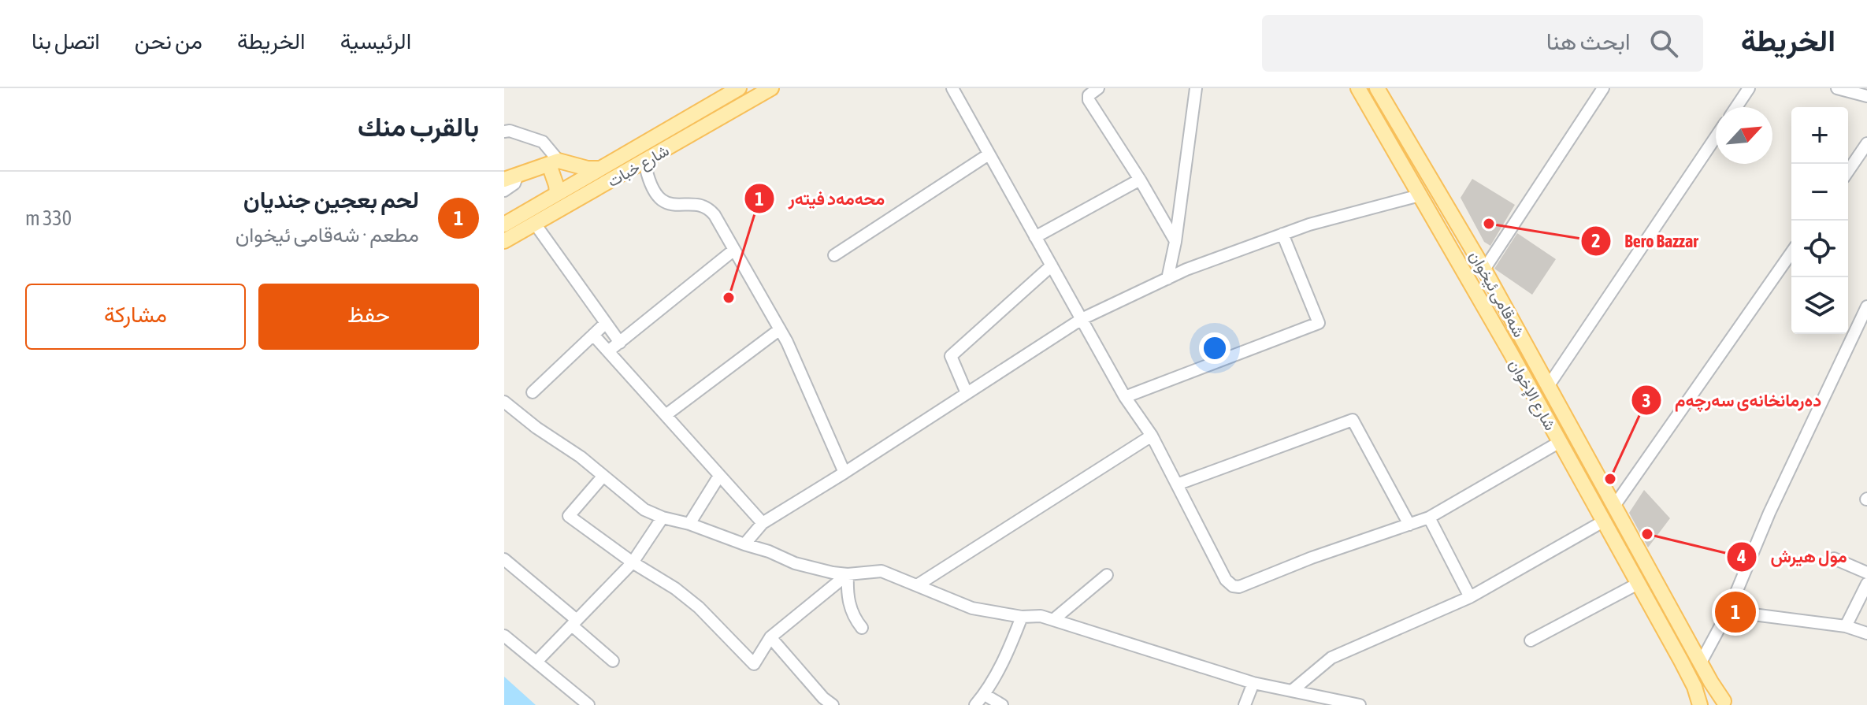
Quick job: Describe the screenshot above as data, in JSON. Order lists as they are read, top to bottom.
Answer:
{
  "streets": {
    "main road": ["شارع خبات", "شەقامی ئیخوان", "شارع الإخوان"]
  },
  "places": [
    "Bero Bazzar",
    "محەمەد فیتەر",
    "دەرمانخانەی سەرچەم",
    "مول هيرش"
  ],
  "north": "top right",
  "page": {
    "header": "الخريطة",
    "search": "ابحث هنا",
    "nav": [
      "الرئيسية",
      "الخريطة",
      "من نحن",
      "اتصل بنا"
    ],
    "heading": "بالقرب منك",
    "map_buttons": ["+", "−"],
    "list": [
      {
        "mark": "1",
        "name": "لحم بعجين جنديان",
        "note": "مطعم · شەقامی ئیخوان",
        "value": "330 m"
      }
    ],
    "buttons": ["حفظ", "مشاركة"],
    "pins": "1"
  }
}
